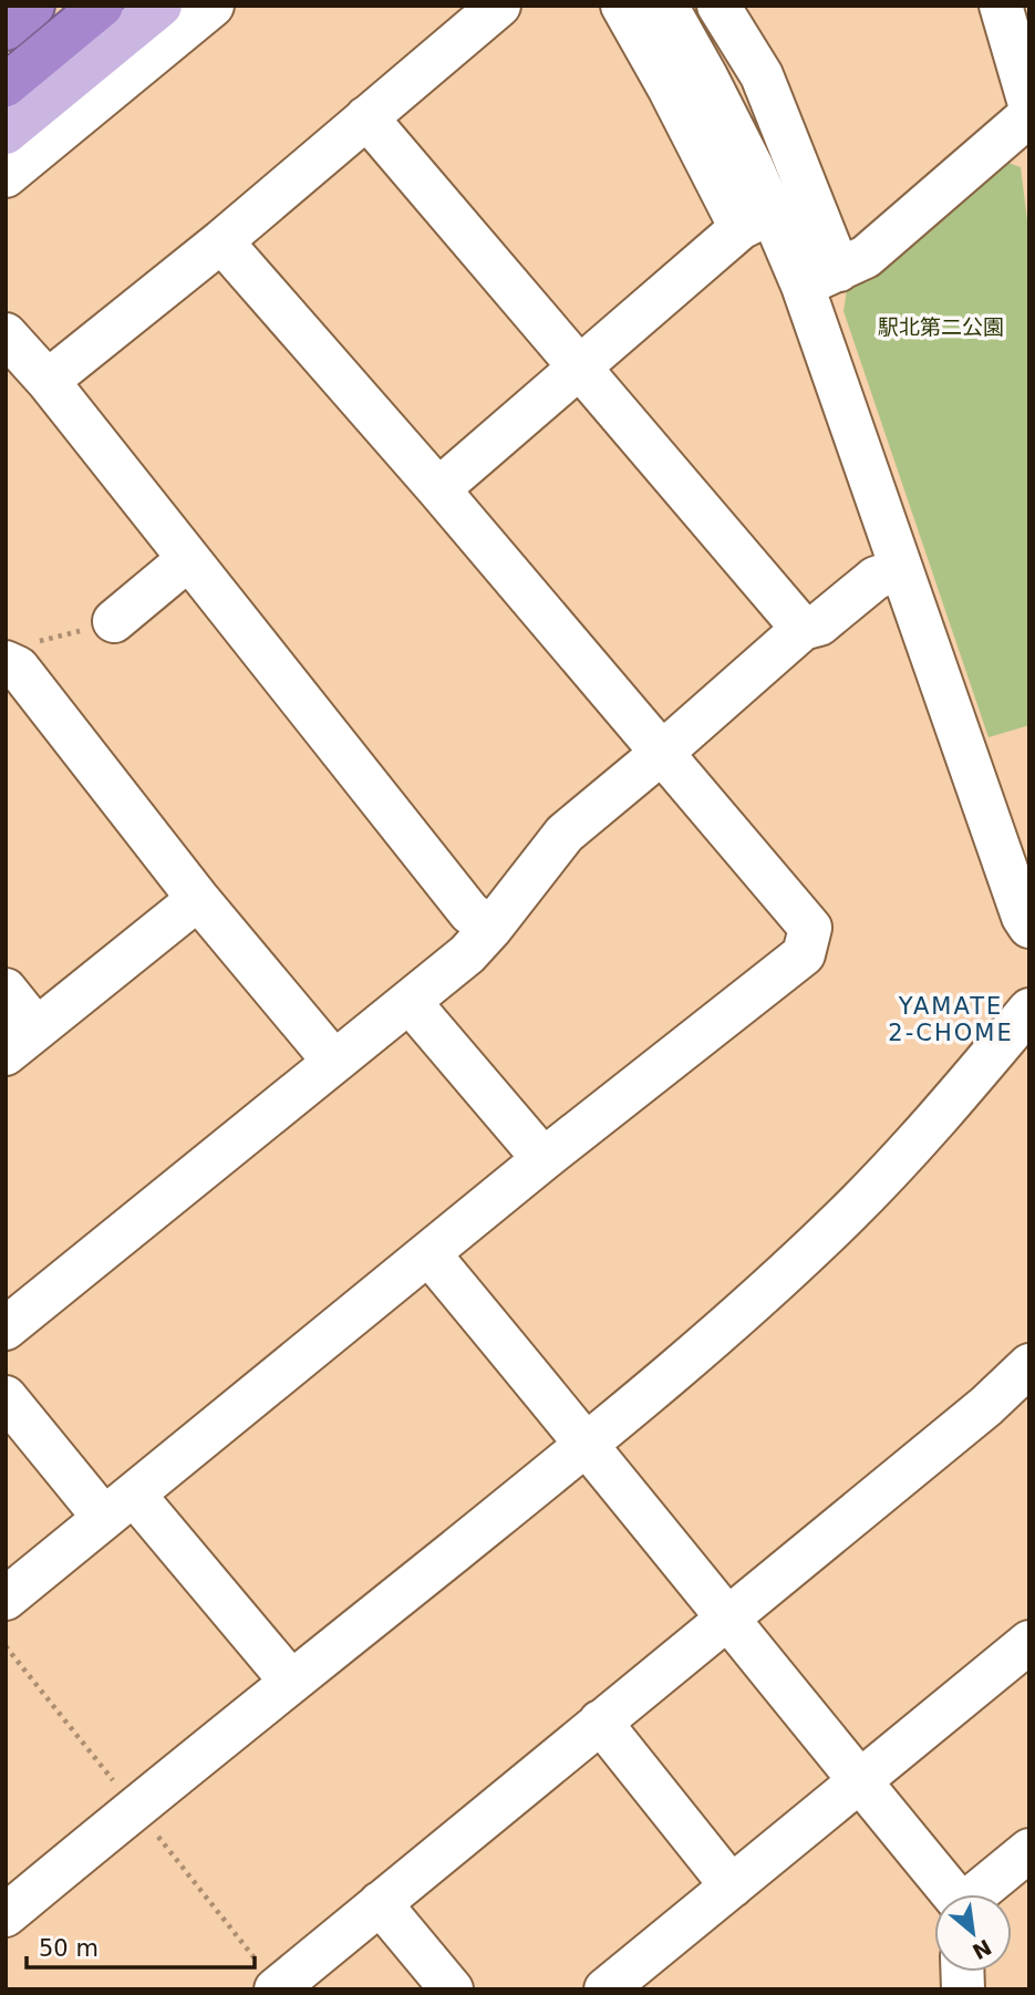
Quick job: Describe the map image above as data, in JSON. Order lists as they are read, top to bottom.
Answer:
{
  "districts": ["YAMATE 2-CHOME"],
  "parks": ["駅北第二公園"],
  "scale_bar": "50 m",
  "north": "bottom right"
}
